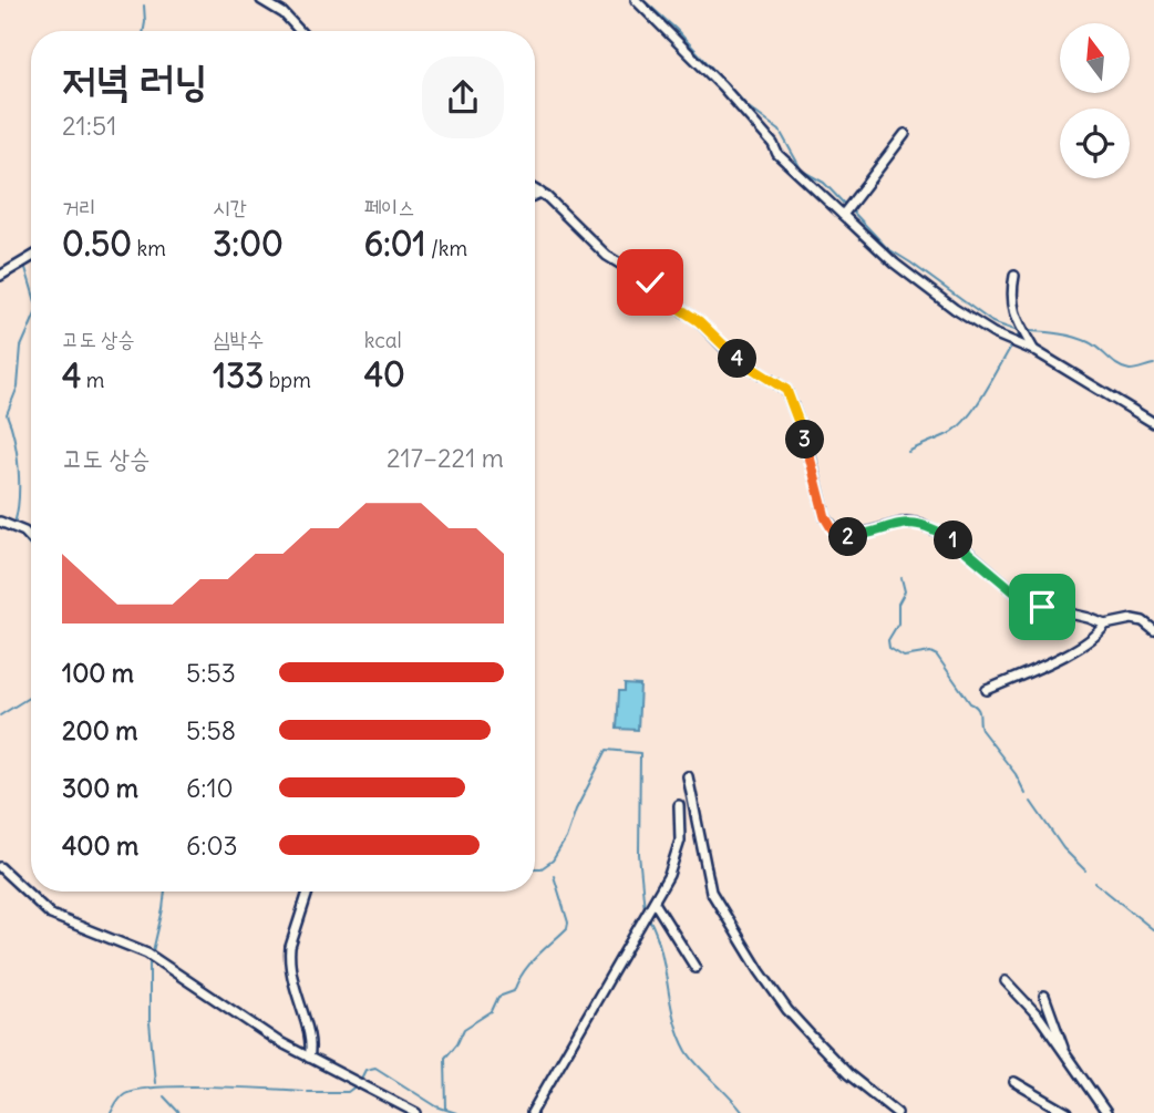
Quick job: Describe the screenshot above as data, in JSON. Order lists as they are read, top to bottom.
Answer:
{
  "north": "top",
  "page": {
    "heading": ["저녁 러닝", "21:51"],
    "stats": [
      ["거리", "0.50 km"],
      ["시간", "3:00"],
      ["페이스", "6:01 /km"],
      ["고도 상승", "4 m"],
      ["심박수", "133 bpm"],
      ["kcal", "40"]
    ],
    "pins": [
      "4",
      "3",
      "2",
      "1"
    ],
    "chart": ["고도 상승", "217–221 m"],
    "list": [
      {
        "name": "100 m",
        "note": "5:53"
      },
      {
        "name": "200 m",
        "note": "5:58"
      },
      {
        "name": "300 m",
        "note": "6:10"
      },
      {
        "name": "400 m",
        "note": "6:03"
      }
    ]
  }
}
